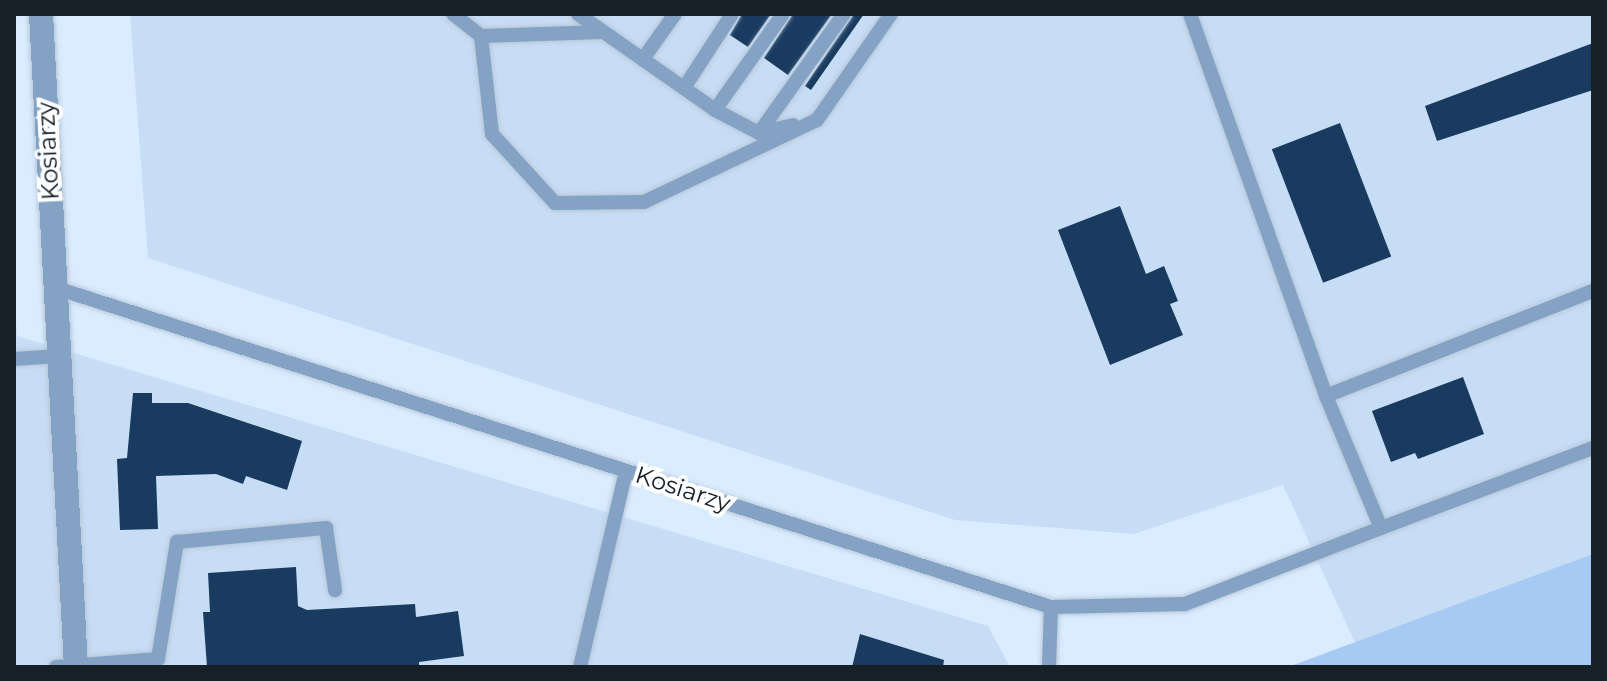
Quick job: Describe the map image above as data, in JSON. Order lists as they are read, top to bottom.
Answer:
{
  "streets": {
    "street": ["Kosiarzy"]
  }
}
